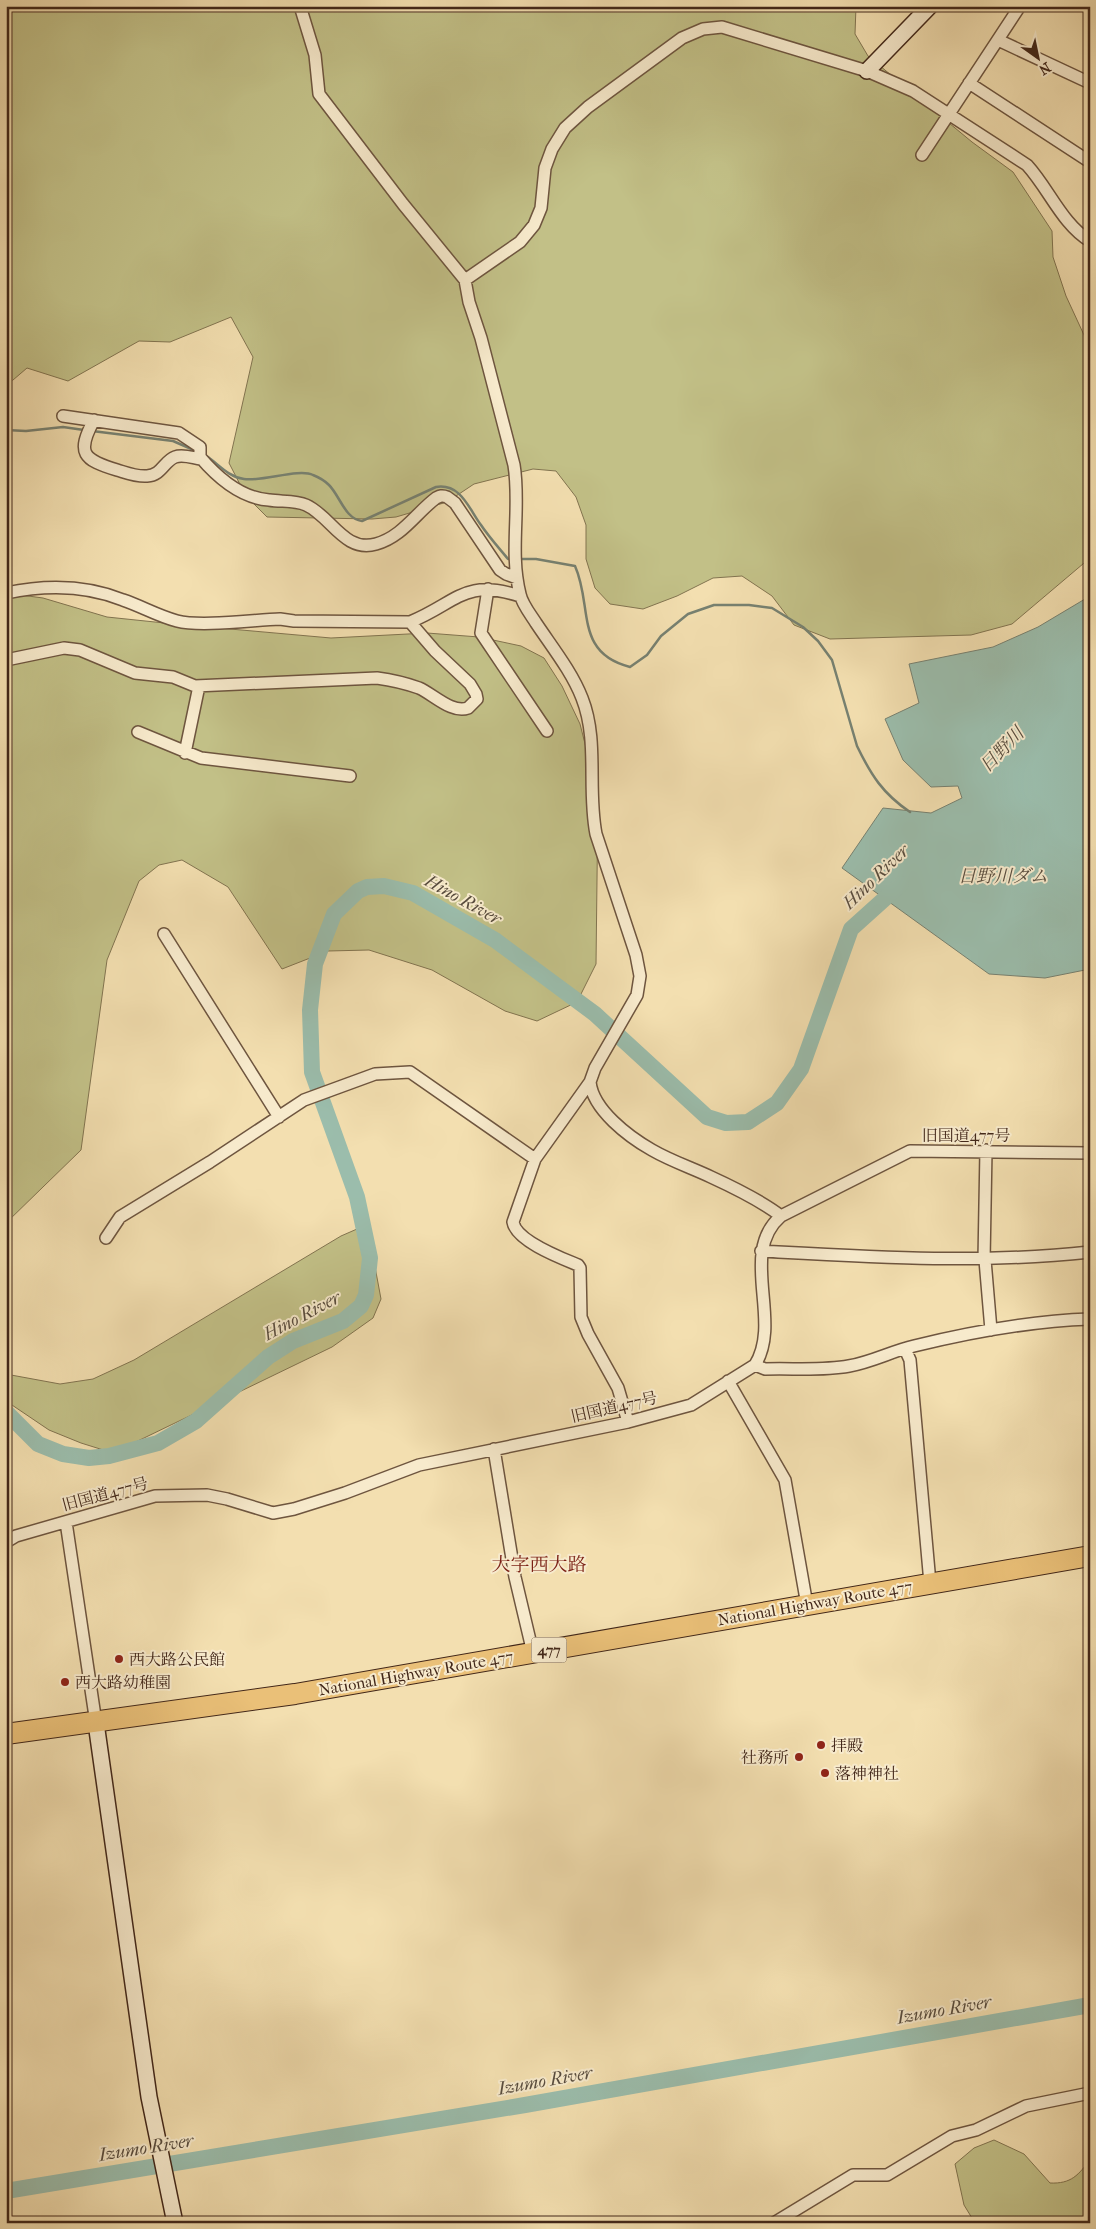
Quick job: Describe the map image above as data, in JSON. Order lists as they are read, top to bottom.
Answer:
{
  "streets": {
    "highway": ["National Highway Route 477", "477"],
    "street": ["旧国道477号"]
  },
  "districts": ["大字西大路"],
  "water": [
    "日野川",
    "日野川ダム",
    "Hino River",
    "Izumo River"
  ],
  "places": [
    "西大路公民館",
    "西大路幼稚園",
    "拝殿",
    "社務所",
    "落神神社"
  ],
  "north": "bottom right"
}
